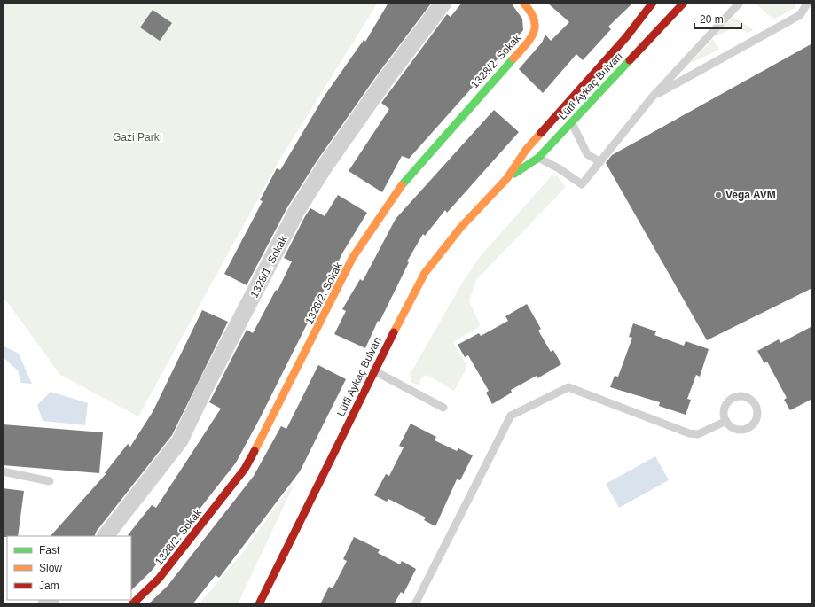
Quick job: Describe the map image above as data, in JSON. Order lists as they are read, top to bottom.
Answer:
{
  "streets": {
    "main road": ["1328/2. Sokak", "Lütfi Aykaç Bulvarı"],
    "street": ["1328/1. Sokak"]
  },
  "parks": ["Gazi Parkı"],
  "places": ["Vega AVM"],
  "legend": ["Fast", "Slow", "Jam"],
  "scale_bar": "20 m"
}
